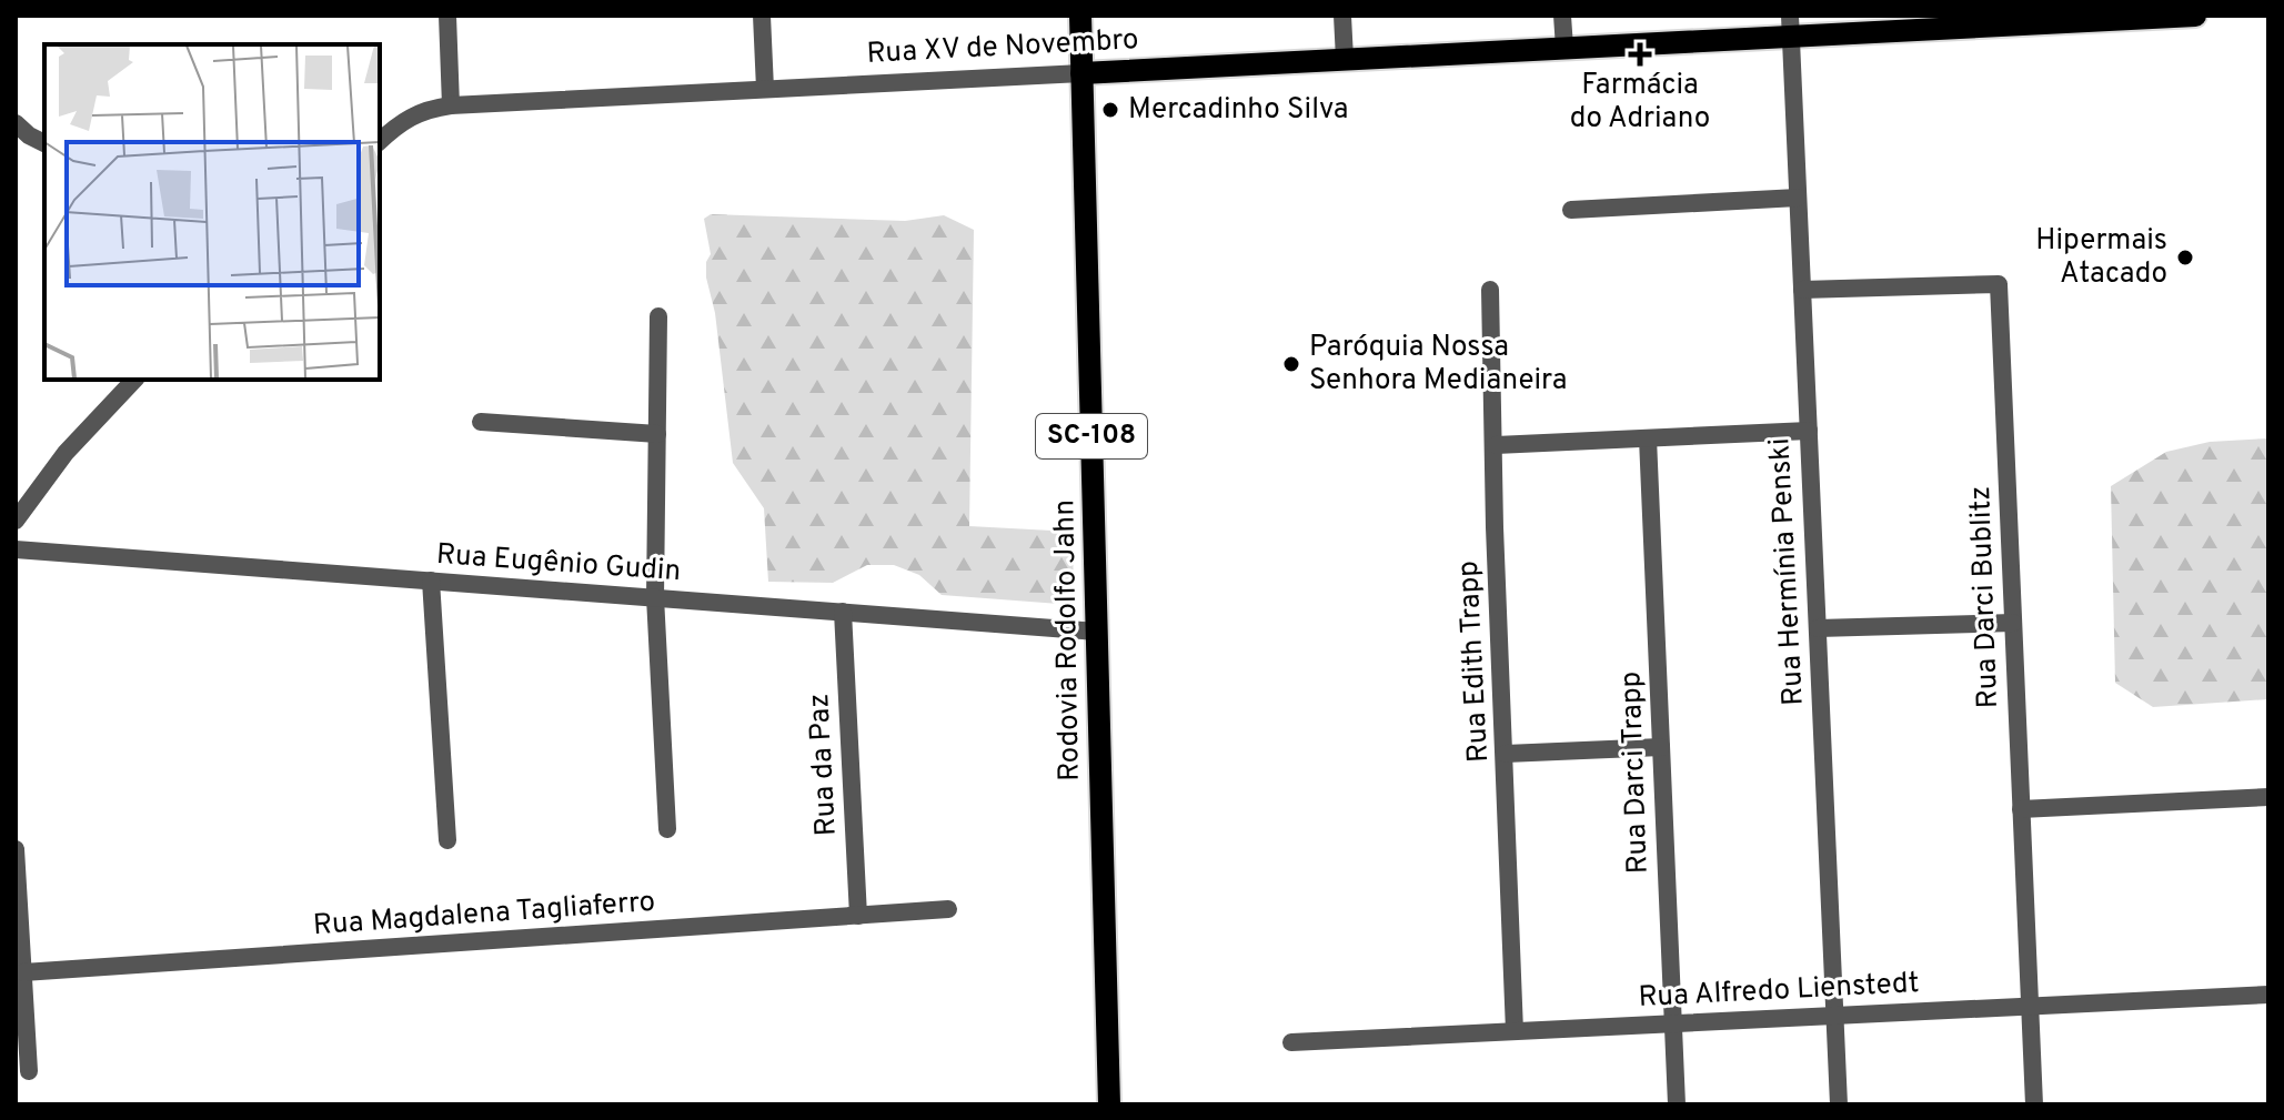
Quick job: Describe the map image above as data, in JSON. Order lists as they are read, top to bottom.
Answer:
{
  "streets": {
    "main road": ["Rua XV de Novembro", "SC-108", "Rodovia Rodolfo Jahn"],
    "street": [
      "Rua Eugênio Gudin",
      "Rua Hermínia Penski",
      "Rua Darci Bublitz",
      "Rua Edith Trapp",
      "Rua da Paz",
      "Rua Darci Trapp",
      "Rua Magdalena Tagliaferro",
      "Rua Alfredo Lienstedt"
    ]
  },
  "crossings": [
    ["Rua XV de Novembro", "Rua Hermínia Penski"],
    ["Rua XV de Novembro", "Rodovia Rodolfo Jahn"],
    ["Rua Eugênio Gudin", "Rodovia Rodolfo Jahn"],
    ["Rua Eugênio Gudin", "Rua da Paz"],
    ["Rua Hermínia Penski", "Rua Darci Bublitz"],
    ["Rua Hermínia Penski", "Rua Alfredo Lienstedt"],
    ["Rua Darci Bublitz", "Rua Alfredo Lienstedt"],
    ["Rua Edith Trapp", "Rua Alfredo Lienstedt"],
    ["Rua da Paz", "Rua Magdalena Tagliaferro"],
    ["Rua Darci Trapp", "Rua Alfredo Lienstedt"]
  ],
  "places": {
    "health": ["Farmácia do Adriano"],
    "other": ["Mercadinho Silva", "Hipermais Atacado", "Paróquia Nossa Senhora Medianeira"]
  }
}
